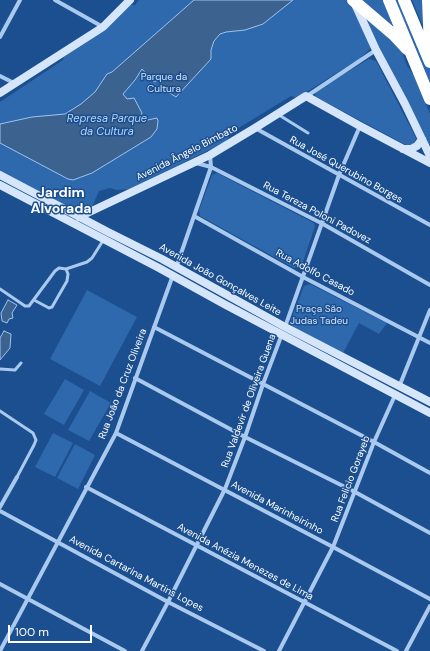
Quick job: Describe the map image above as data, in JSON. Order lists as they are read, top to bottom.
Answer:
{
  "streets": {
    "main road": ["Avenida Ângelo Bimbato", "Avenida João Gonçalves Leite"],
    "street": [
      "Rua José Querubino Borges",
      "Rua Tereza Poloni Padovez",
      "Rua Adolfo Casado",
      "Rua João da Cruz Oliveira",
      "Rua Valdevir de Oliveira Guena",
      "Rua Felicio Gorayeb",
      "Avenida Marinheirinho",
      "Avenida Anézia Menezes de Lima",
      "Avenida Cartarina Martins Lopes"
    ]
  },
  "crossings": [
    ["Avenida Ângelo Bimbato", "Rua José Querubino Borges"],
    ["Avenida Ângelo Bimbato", "Rua Tereza Poloni Padovez"],
    ["Avenida Ângelo Bimbato", "Avenida João Gonçalves Leite"],
    ["Avenida Ângelo Bimbato", "Rua João da Cruz Oliveira"],
    ["Rua José Querubino Borges", "Rua Valdevir de Oliveira Guena"],
    ["Rua Tereza Poloni Padovez", "Rua João da Cruz Oliveira"],
    ["Rua Tereza Poloni Padovez", "Rua Valdevir de Oliveira Guena"],
    ["Rua Adolfo Casado", "Rua João da Cruz Oliveira"],
    ["Rua Adolfo Casado", "Rua Valdevir de Oliveira Guena"],
    ["Rua Adolfo Casado", "Rua Felicio Gorayeb"],
    ["Avenida João Gonçalves Leite", "Rua João da Cruz Oliveira"],
    ["Avenida João Gonçalves Leite", "Rua Valdevir de Oliveira Guena"],
    ["Avenida João Gonçalves Leite", "Rua Felicio Gorayeb"],
    ["Rua João da Cruz Oliveira", "Avenida Marinheirinho"],
    ["Rua João da Cruz Oliveira", "Avenida Anézia Menezes de Lima"],
    ["Rua João da Cruz Oliveira", "Avenida Cartarina Martins Lopes"],
    ["Rua Valdevir de Oliveira Guena", "Avenida Marinheirinho"],
    ["Rua Valdevir de Oliveira Guena", "Avenida Anézia Menezes de Lima"],
    ["Rua Valdevir de Oliveira Guena", "Avenida Cartarina Martins Lopes"],
    ["Rua Felicio Gorayeb", "Avenida Marinheirinho"],
    ["Rua Felicio Gorayeb", "Avenida Anézia Menezes de Lima"]
  ],
  "districts": ["Jardim Alvorada"],
  "water": ["Represa Parque da Cultura"],
  "parks": ["Parque da Cultura", "Praça São Judas Tadeu"],
  "scale_bar": "100 m"
}
